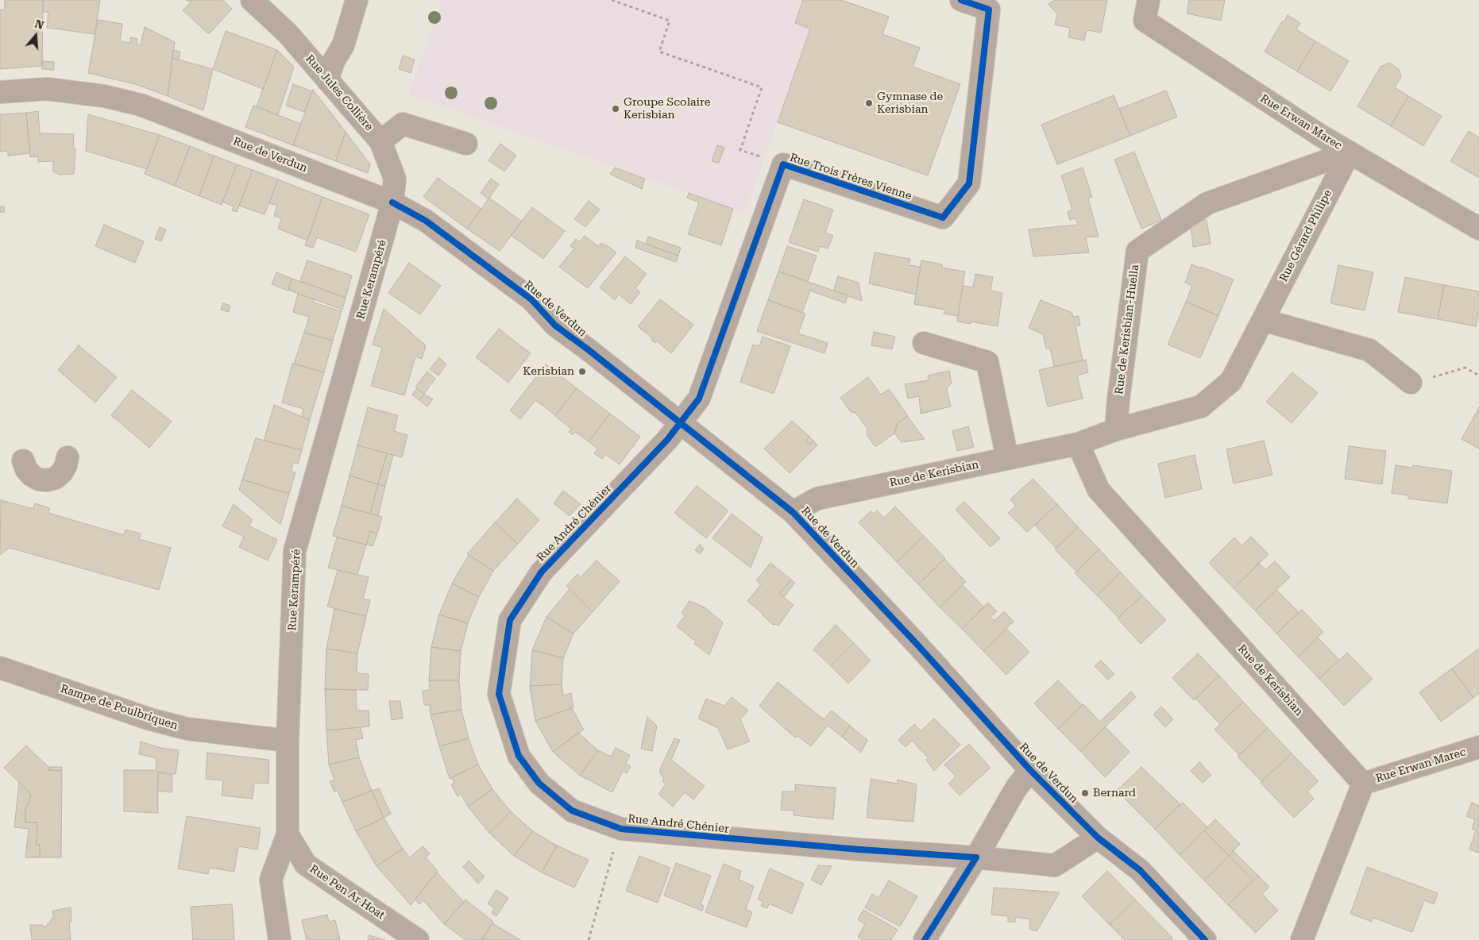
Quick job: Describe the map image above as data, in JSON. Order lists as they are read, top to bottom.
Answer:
{
  "streets": {
    "street": [
      "Rue Jules Collière",
      "Rue Erwan Marec",
      "Rue de Verdun",
      "Rue Trois Frères Vienne",
      "Rue Gérard Philipe",
      "Rue Kerampéré",
      "Rue de Kerisbian-Huella",
      "Rue de Kerisbian",
      "Rue André Chénier",
      "Rampe de Poulbriquen",
      "Rue Pen Ar Hoat"
    ]
  },
  "crossings": [
    ["Rue Jules Collière", "Rue de Verdun"],
    ["Rue Jules Collière", "Rue Kerampéré"],
    ["Rue Erwan Marec", "Rue Gérard Philipe"],
    ["Rue Erwan Marec", "Rue de Kerisbian-Huella"],
    ["Rue Erwan Marec", "Rue de Kerisbian"],
    ["Rue de Verdun", "Rue Trois Frères Vienne"],
    ["Rue de Verdun", "Rue Kerampéré"],
    ["Rue de Verdun", "Rue de Kerisbian"],
    ["Rue de Verdun", "Rue André Chénier"],
    ["Rue Trois Frères Vienne", "Rue André Chénier"],
    ["Rue Gérard Philipe", "Rue de Kerisbian-Huella"],
    ["Rue Gérard Philipe", "Rue de Kerisbian"],
    ["Rue Kerampéré", "Rampe de Poulbriquen"],
    ["Rue Kerampéré", "Rue Pen Ar Hoat"],
    ["Rue de Kerisbian-Huella", "Rue de Kerisbian"]
  ],
  "places": [
    "Gymnase de Kerisbian",
    "Groupe Scolaire Kerisbian",
    "Kerisbian",
    "Bernard"
  ],
  "north": "top"
}
